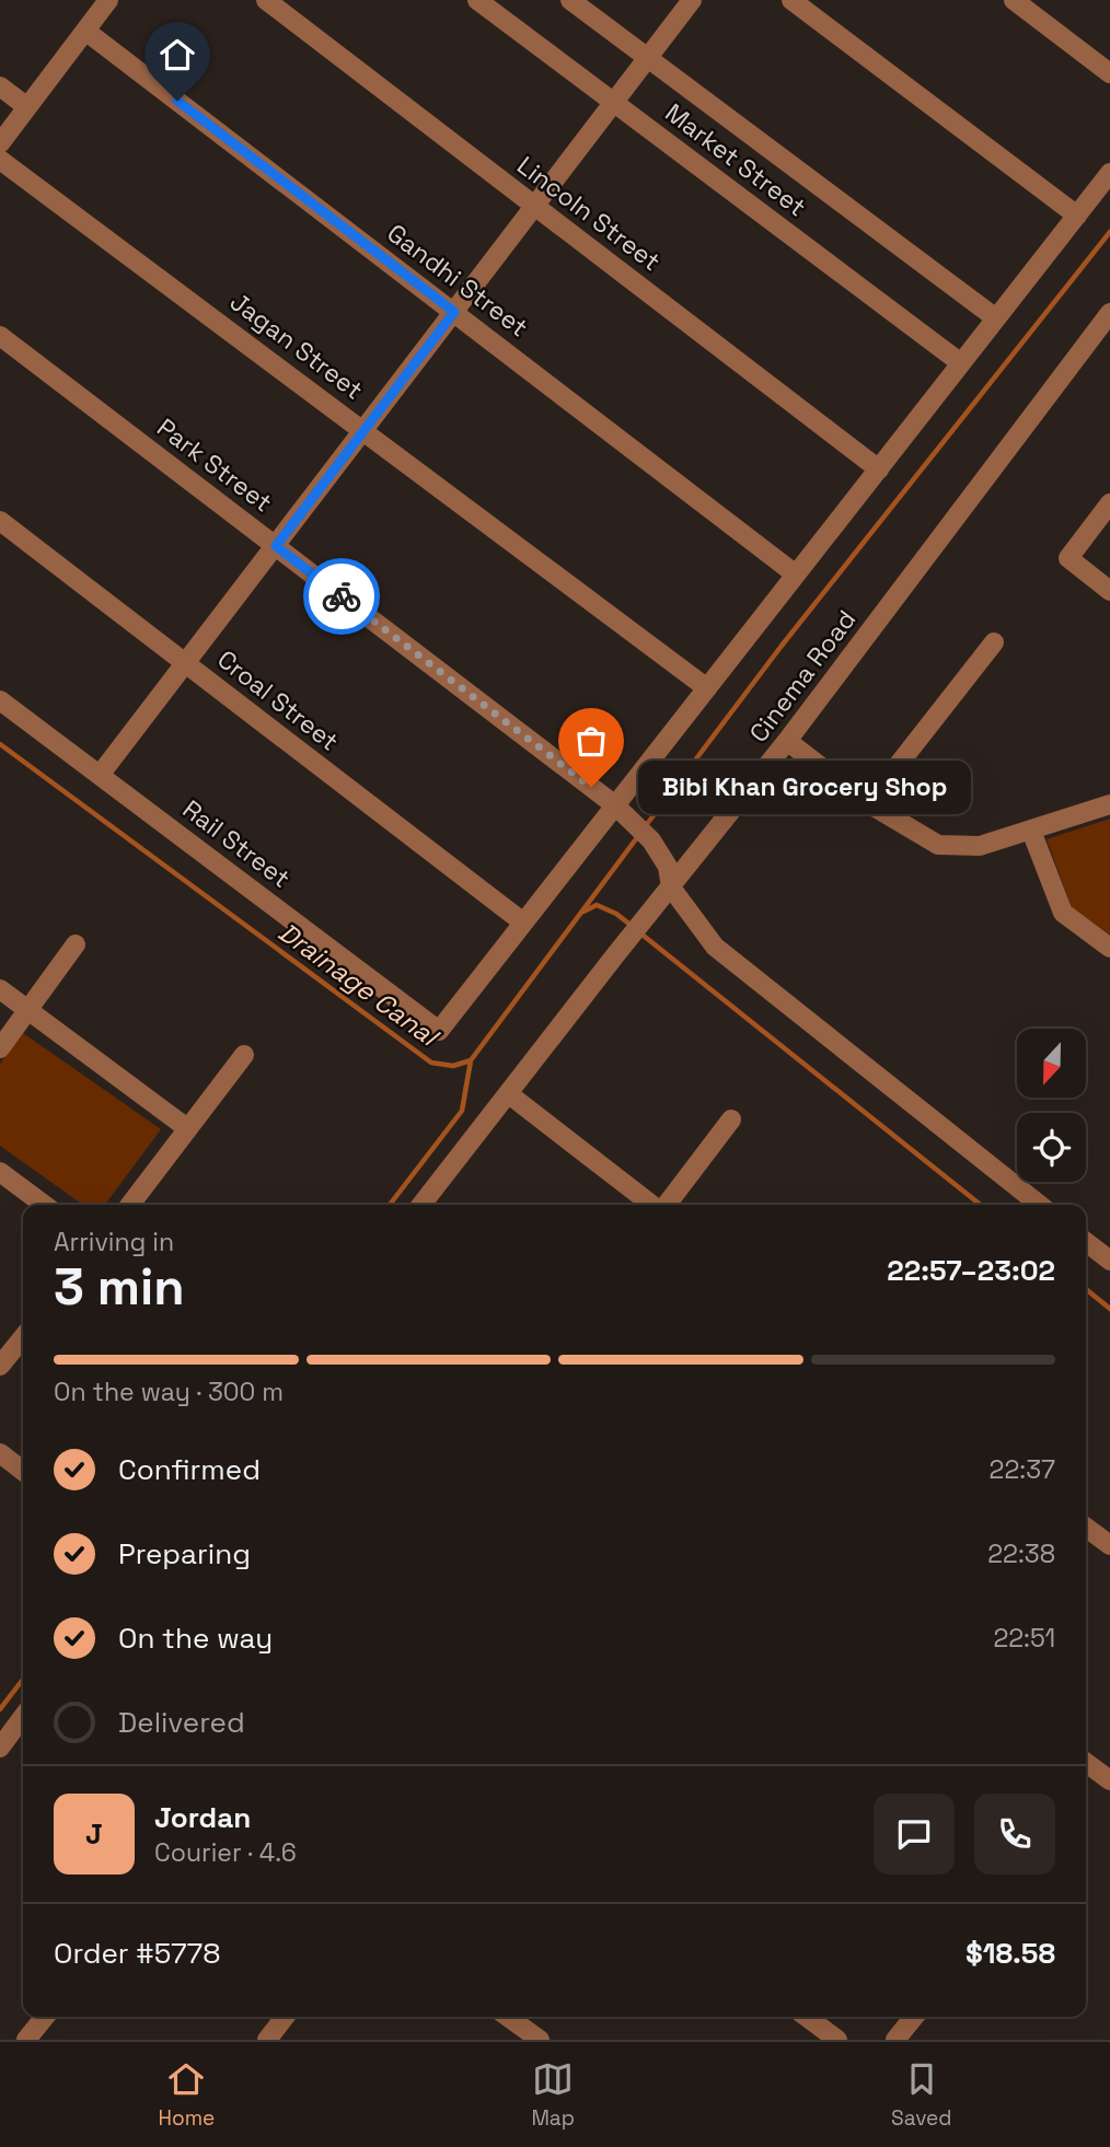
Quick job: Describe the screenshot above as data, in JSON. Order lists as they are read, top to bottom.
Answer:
{
  "streets": {
    "street": [
      "Market Street",
      "Lincoln Street",
      "Gandhi Street",
      "Jagan Street",
      "Park Street",
      "Cinema Road",
      "Croal Street",
      "Rail Street"
    ]
  },
  "crossings": [
    ["Park Street", "Cinema Road"],
    ["Croal Street", "Rail Street"]
  ],
  "water": ["Drainage Canal"],
  "places": ["Bibi Khan Grocery Shop"],
  "north": "bottom",
  "page": {
    "bubble": "Bibi Khan Grocery Shop",
    "heading": ["3 min", "Arriving in", "22:57–23:02"],
    "panel": [
      "Jordan",
      "Courier · 4.6",
      "Order #5778",
      "$18.58"
    ],
    "bar": "On the way · 300 m",
    "list": [
      ["Confirmed", "22:37"],
      ["Preparing", "22:38"],
      ["On the way", "22:51"],
      "Delivered"
    ],
    "round": "J",
    "tabs": ["Home", "Map", "Saved"]
  }
}
